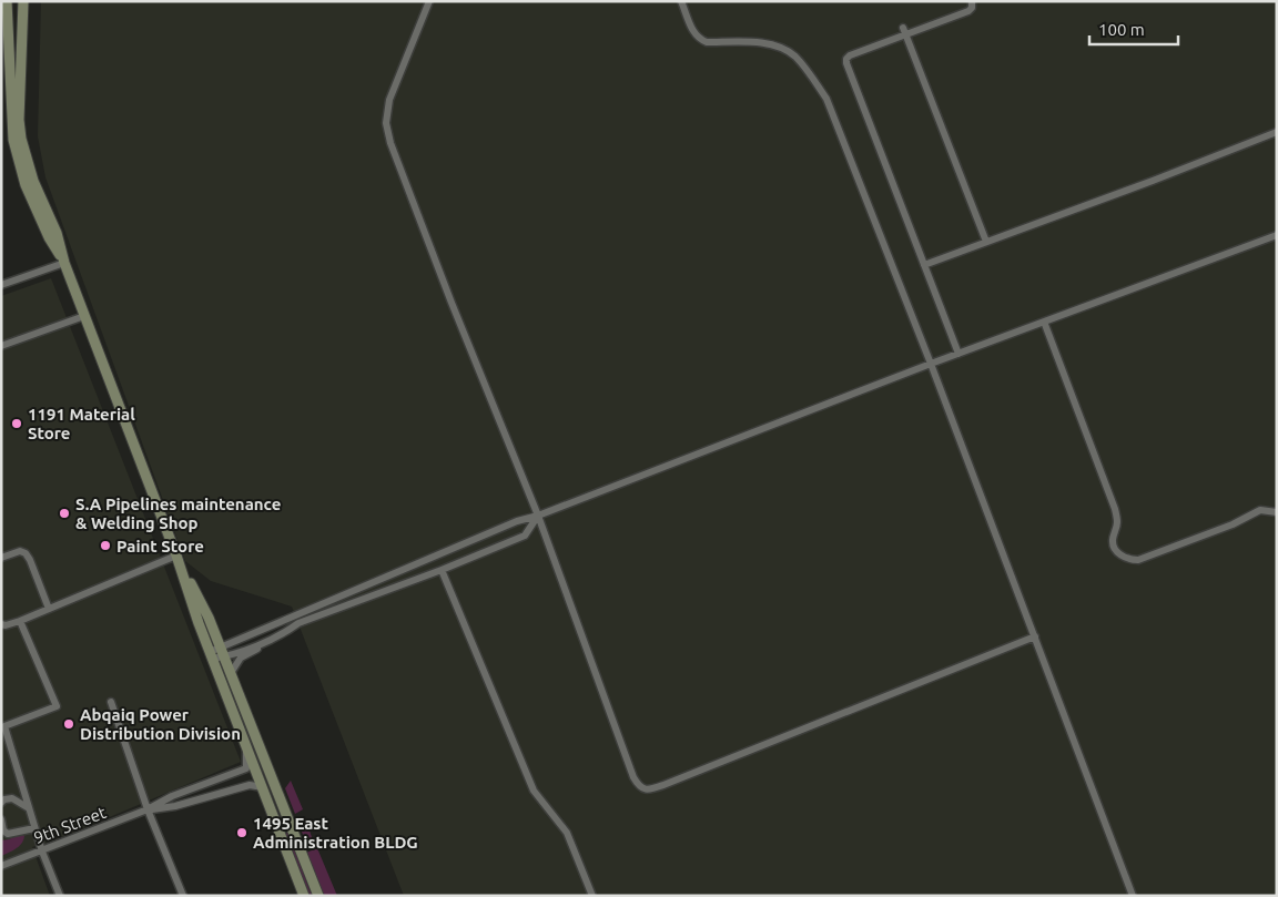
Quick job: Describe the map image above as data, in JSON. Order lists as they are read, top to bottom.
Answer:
{
  "streets": {
    "street": ["9th Street"]
  },
  "places": [
    "1191 Material Store",
    "S.A Pipelines maintenance & Welding Shop",
    "Paint Store",
    "Abqaiq Power Distribution Division",
    "1495 East Administration BLDG"
  ],
  "scale_bar": "100 m"
}
